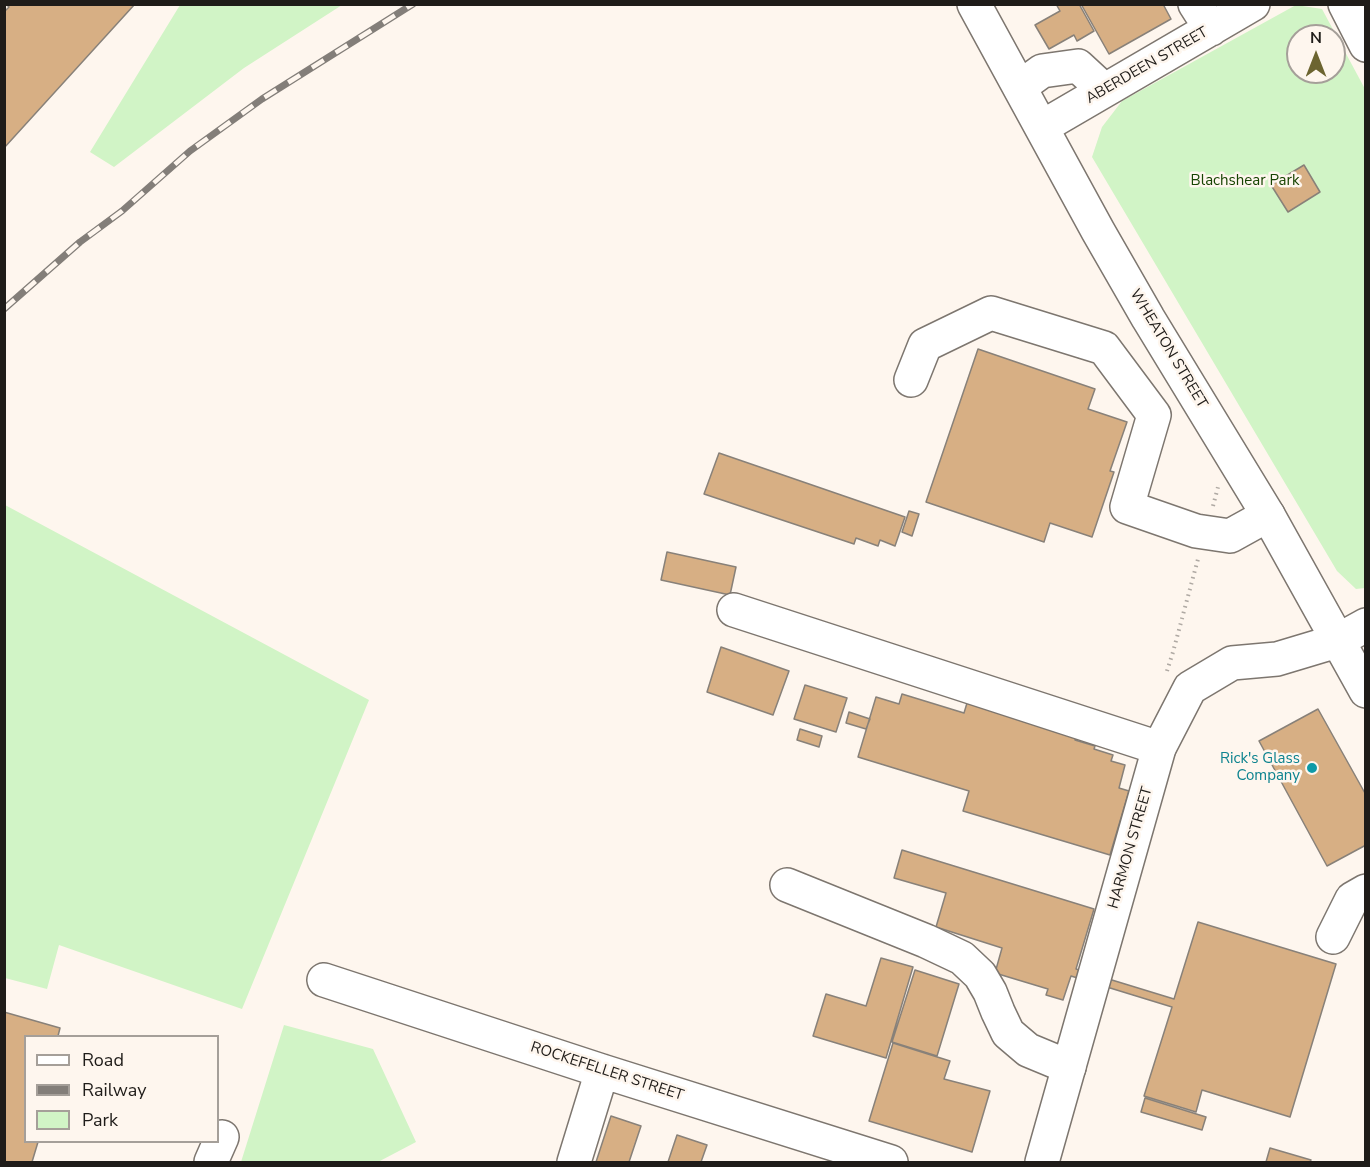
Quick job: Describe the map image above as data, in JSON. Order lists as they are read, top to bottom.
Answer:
{
  "streets": {
    "main road": [
      "ABERDEEN STREET",
      "WHEATON STREET",
      "HARMON STREET",
      "ROCKEFELLER STREET"
    ]
  },
  "crossings": [
    ["ABERDEEN STREET", "WHEATON STREET"],
    ["WHEATON STREET", "HARMON STREET"]
  ],
  "parks": ["Blachshear Park"],
  "places": ["Rick's Glass Company"],
  "legend": ["Road", "Railway", "Park"],
  "north": "top"
}
